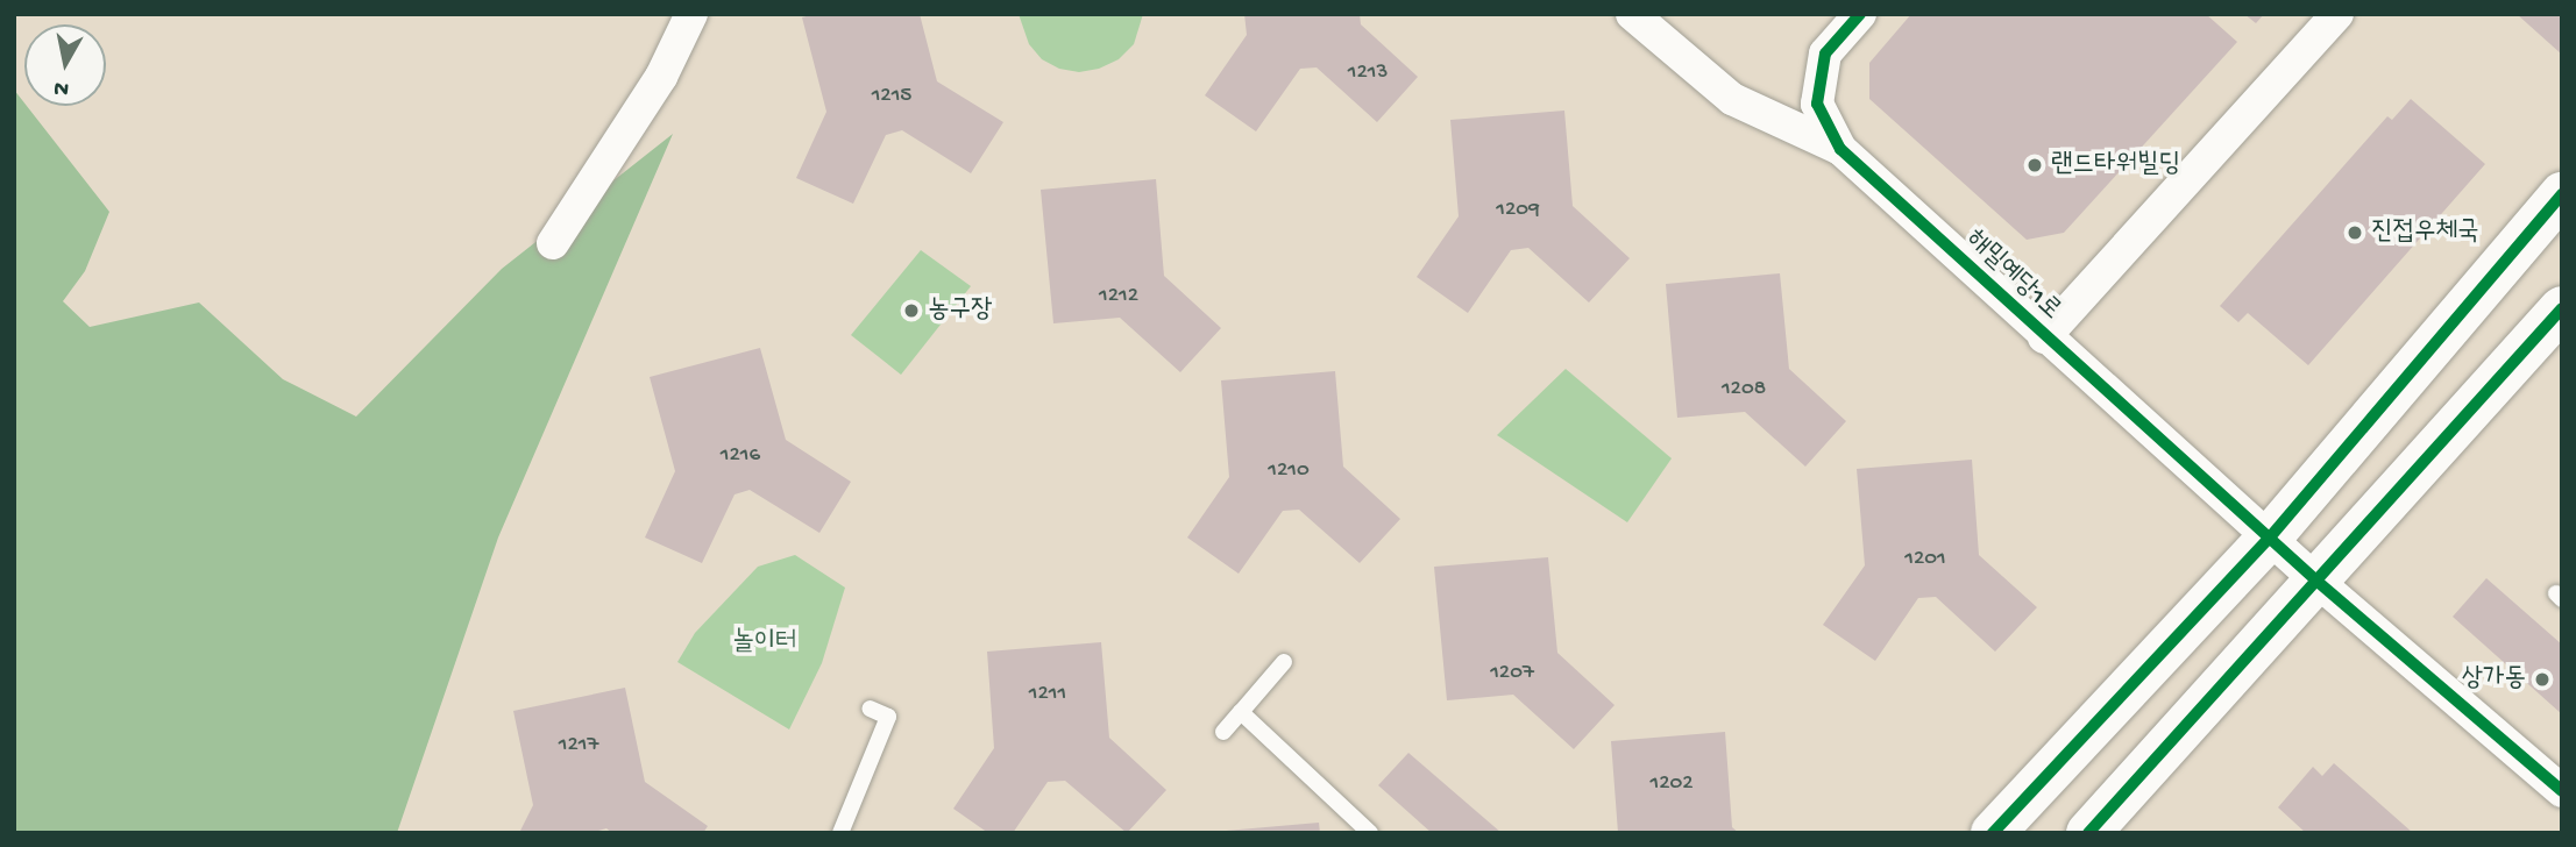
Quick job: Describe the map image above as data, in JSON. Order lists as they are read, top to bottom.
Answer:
{
  "streets": {
    "street": ["해밀예당1로"]
  },
  "parks": ["놀이터"],
  "places": [
    "랜드타워빌딩",
    "진접우체국",
    "농구장",
    "상가동"
  ],
  "house_numbers": [
    "1213",
    "1215",
    "1209",
    "1212",
    "1208",
    "1216",
    "1210",
    "1201",
    "1207",
    "1211",
    "1217",
    "1202"
  ],
  "north": "bottom"
}
